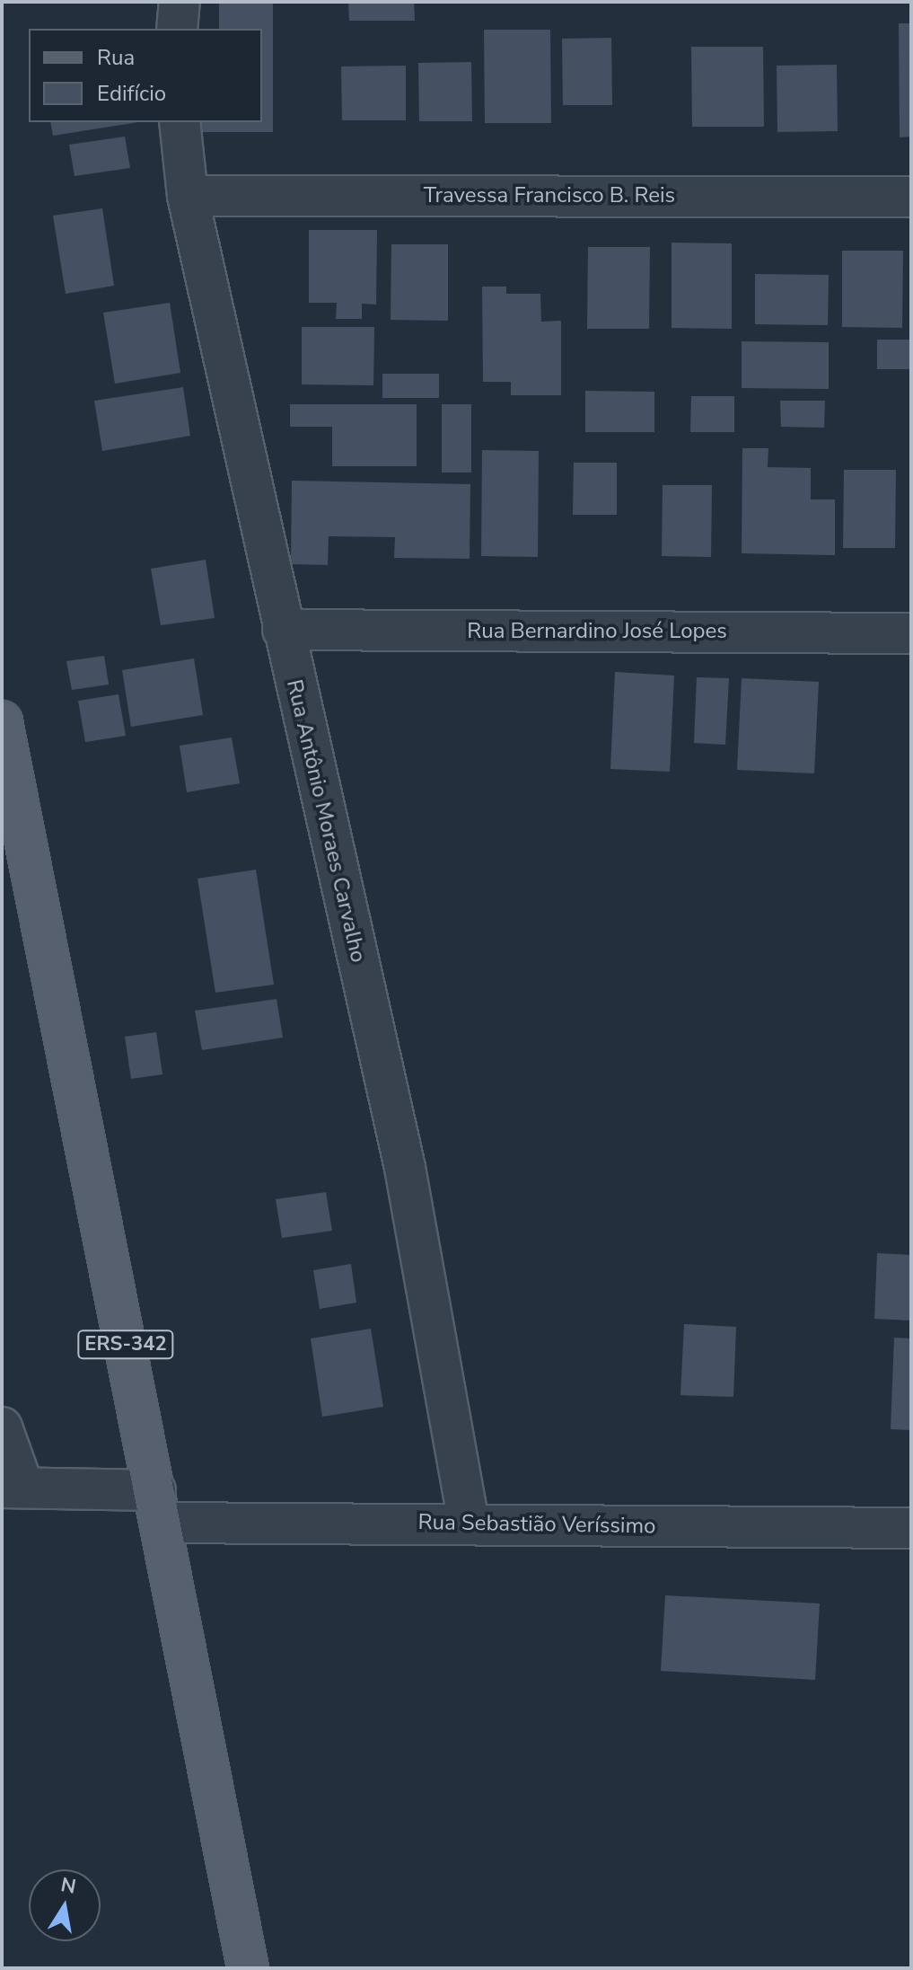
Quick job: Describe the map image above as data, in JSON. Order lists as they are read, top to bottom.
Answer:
{
  "streets": {
    "main road": ["ERS-342"],
    "street": [
      "Travessa Francisco B. Reis",
      "Rua Bernardino José Lopes",
      "Rua Antônio Moraes Carvalho",
      "Rua Sebastião Veríssimo"
    ]
  },
  "crossings": [
    ["Travessa Francisco B. Reis", "Rua Antônio Moraes Carvalho"],
    ["Rua Bernardino José Lopes", "Rua Antônio Moraes Carvalho"],
    ["Rua Antônio Moraes Carvalho", "Rua Sebastião Veríssimo"],
    ["ERS-342", "Rua Sebastião Veríssimo"]
  ],
  "legend": ["Rua", "Edifício"],
  "north": "top"
}
